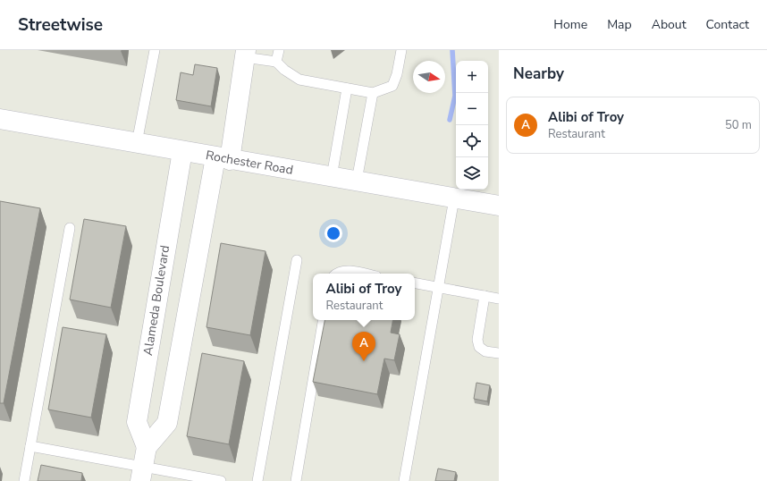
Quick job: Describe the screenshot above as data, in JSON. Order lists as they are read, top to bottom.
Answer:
{
  "streets": {
    "street": ["Rochester Road", "Alameda Boulevard"]
  },
  "crossings": [
    ["Rochester Road", "Alameda Boulevard"]
  ],
  "north": "right",
  "page": {
    "header": "Streetwise",
    "nav": [
      "Home",
      "Map",
      "About",
      "Contact"
    ],
    "heading": "Nearby",
    "map_buttons": ["+", "−"],
    "list": [
      {
        "mark": "A",
        "name": "Alibi of Troy",
        "note": "Restaurant",
        "value": "50 m"
      }
    ],
    "popup": ["Alibi of Troy", "Restaurant"],
    "pins": "A"
  }
}
